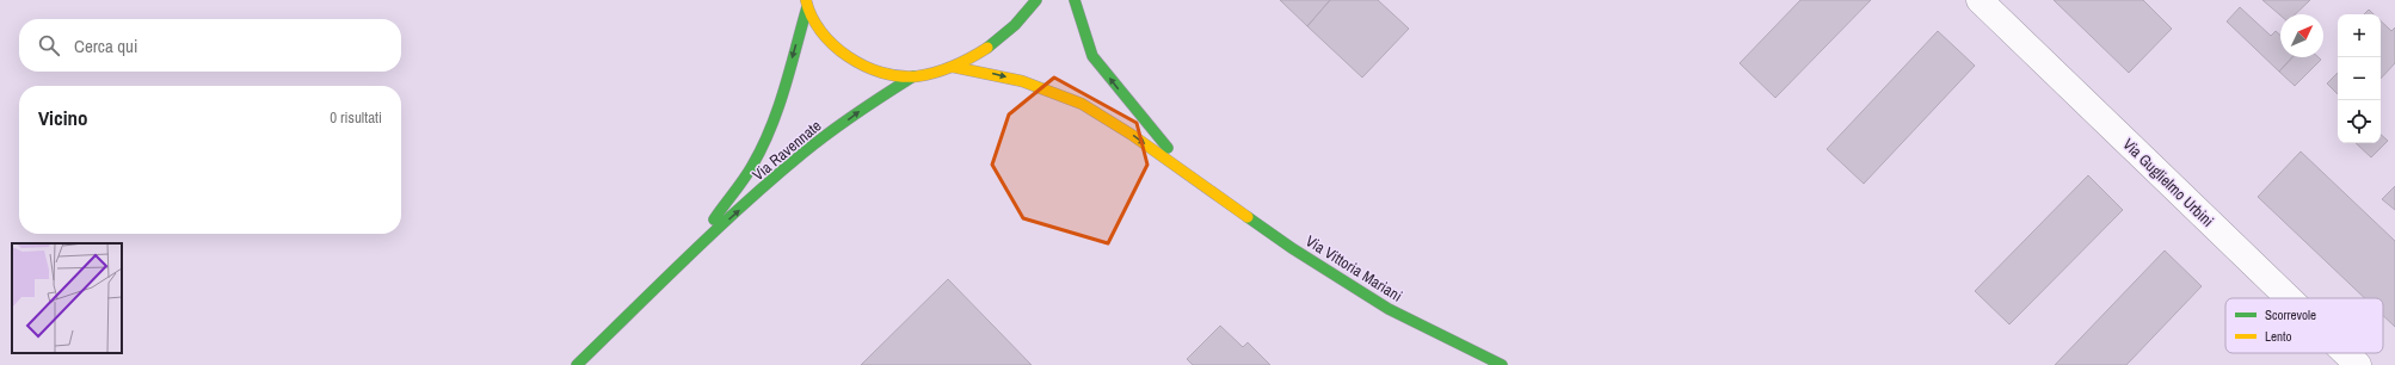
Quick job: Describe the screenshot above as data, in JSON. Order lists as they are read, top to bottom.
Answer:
{
  "streets": {
    "main road": ["Via Ravennate", "Via Vittoria Mariani"],
    "street": ["Via Guglielmo Urbini"]
  },
  "legend": ["Scorrevole", "Lento"],
  "north": "top right",
  "page": {
    "map_buttons": ["+", "−"],
    "search": "Cerca qui",
    "heading": ["Vicino", "0 risultati"]
  }
}
